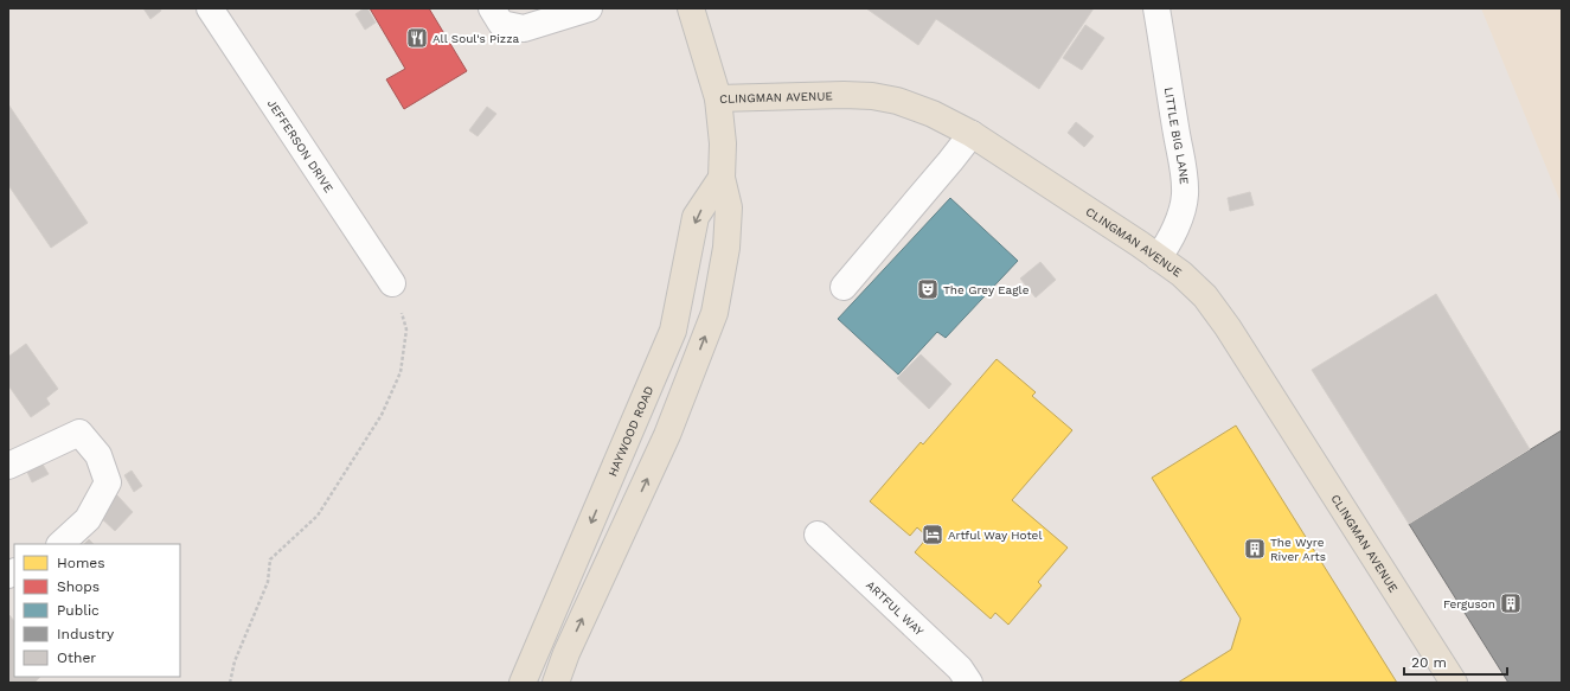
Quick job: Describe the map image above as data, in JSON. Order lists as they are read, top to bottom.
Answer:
{
  "streets": {
    "main road": ["CLINGMAN AVENUE", "HAYWOOD ROAD"],
    "street": ["LITTLE BIG LANE", "JEFFERSON DRIVE", "ARTFUL WAY"]
  },
  "crossings": [
    ["CLINGMAN AVENUE", "LITTLE BIG LANE"]
  ],
  "places": {
    "restaurant": ["All Soul's Pizza"],
    "theatre": ["The Grey Eagle"],
    "hotel": ["Artful Way Hotel"],
    "building": ["The Wyre River Arts", "Ferguson"]
  },
  "legend": [
    "Homes",
    "Shops",
    "Public",
    "Industry",
    "Other"
  ],
  "scale_bar": "20 m"
}
